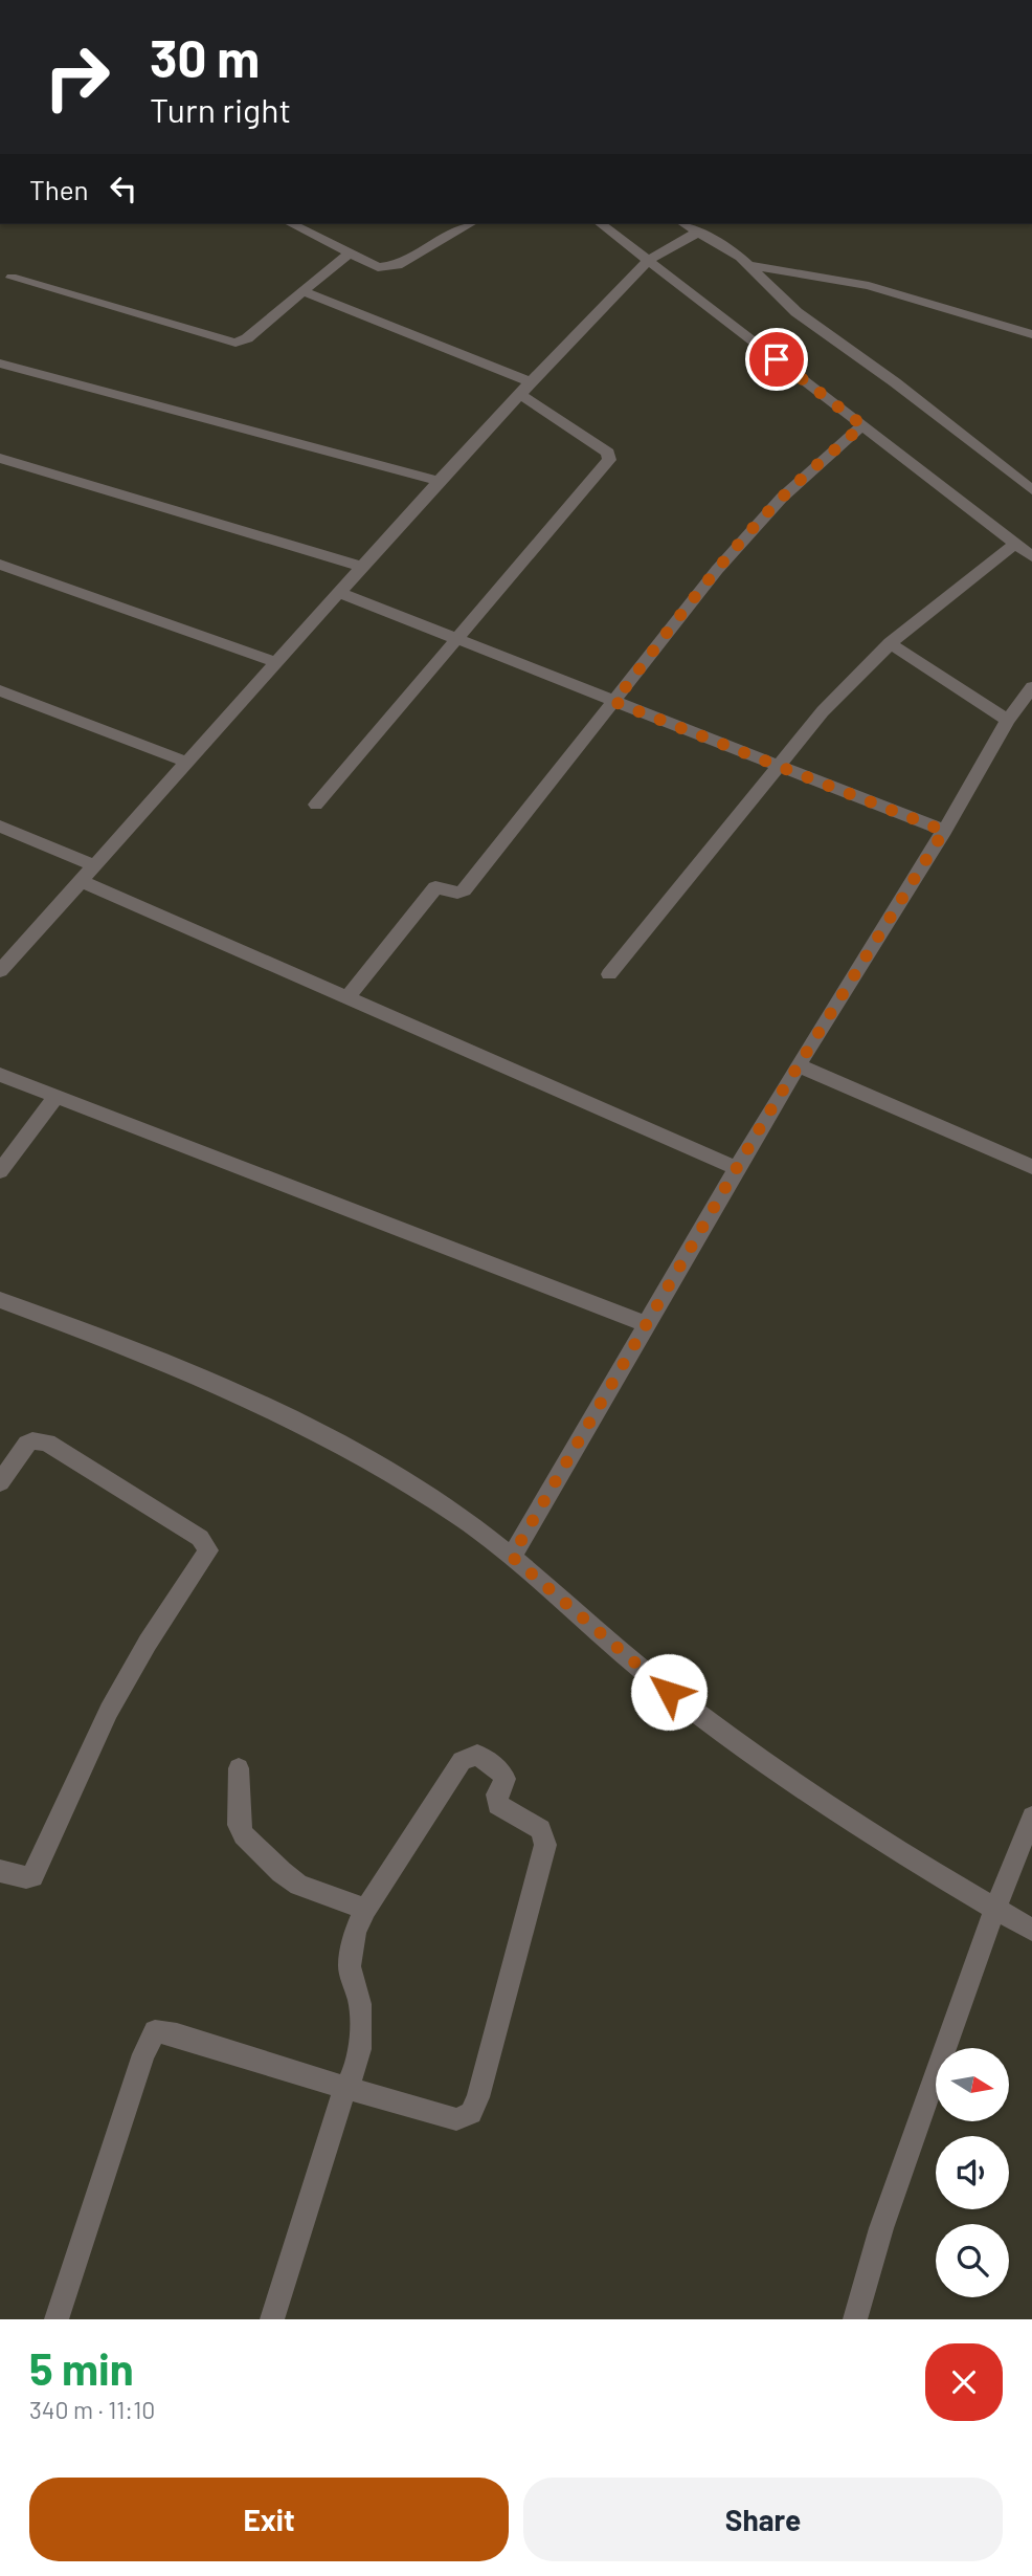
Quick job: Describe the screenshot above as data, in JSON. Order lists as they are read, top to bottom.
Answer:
{
  "north": "right",
  "page": {
    "turn": ["30 m", "Turn right"],
    "then": "Then",
    "heading": ["5 min", "340 m · 11:10"],
    "buttons": ["Exit", "Share"]
  }
}
